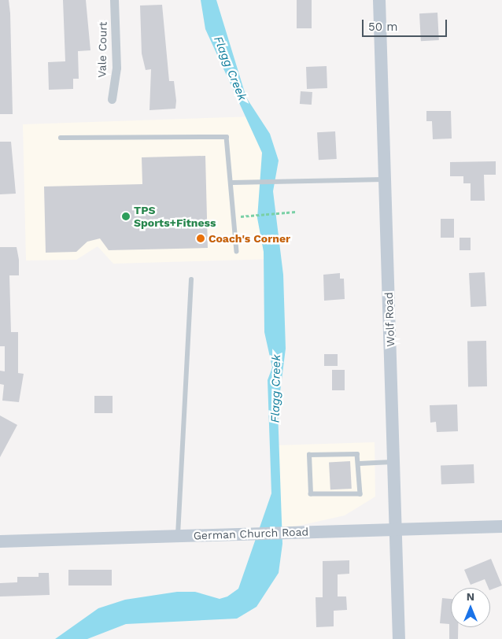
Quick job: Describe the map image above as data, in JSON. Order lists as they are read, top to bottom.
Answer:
{
  "streets": {
    "street": ["Vale Court", "Wolf Road", "German Church Road"]
  },
  "crossings": [
    ["Wolf Road", "German Church Road"]
  ],
  "water": ["Flagg Creek"],
  "places": ["TPS Sports+Fitness", "Coach's Corner"],
  "scale_bar": "50 m",
  "north": "top"
}
